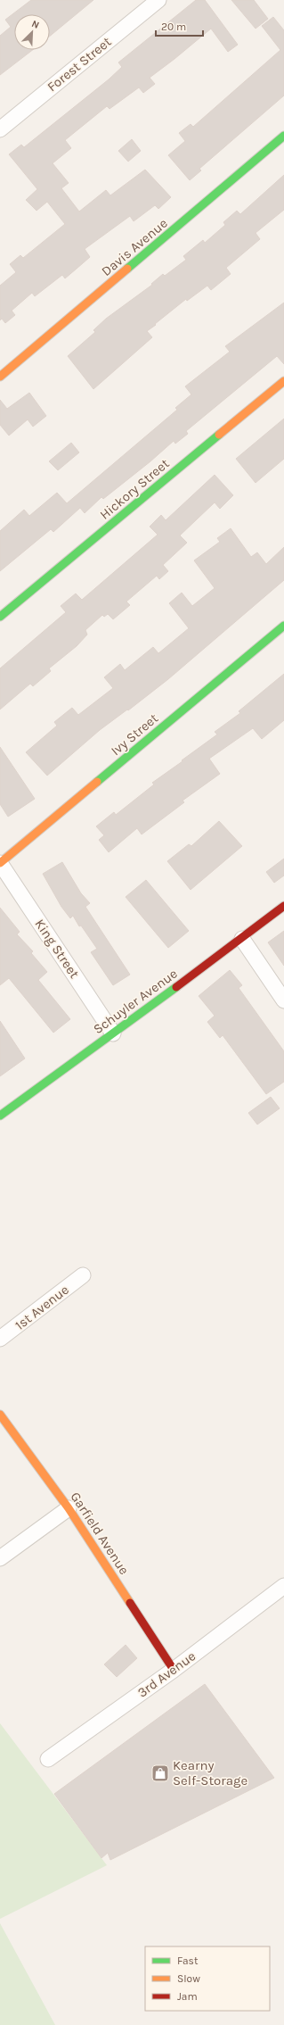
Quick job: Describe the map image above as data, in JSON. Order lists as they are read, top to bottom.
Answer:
{
  "streets": {
    "street": [
      "Forest Street",
      "Davis Avenue",
      "Hickory Street",
      "Ivy Street",
      "King Street",
      "Schuyler Avenue",
      "1st Avenue",
      "Garfield Avenue",
      "3rd Avenue"
    ]
  },
  "crossings": [
    ["Ivy Street", "King Street"],
    ["King Street", "Schuyler Avenue"],
    ["Garfield Avenue", "3rd Avenue"]
  ],
  "places": {
    "shop": ["Kearny Self-Storage"]
  },
  "legend": ["Fast", "Slow", "Jam"],
  "scale_bar": "20 m",
  "north": "top right"
}
